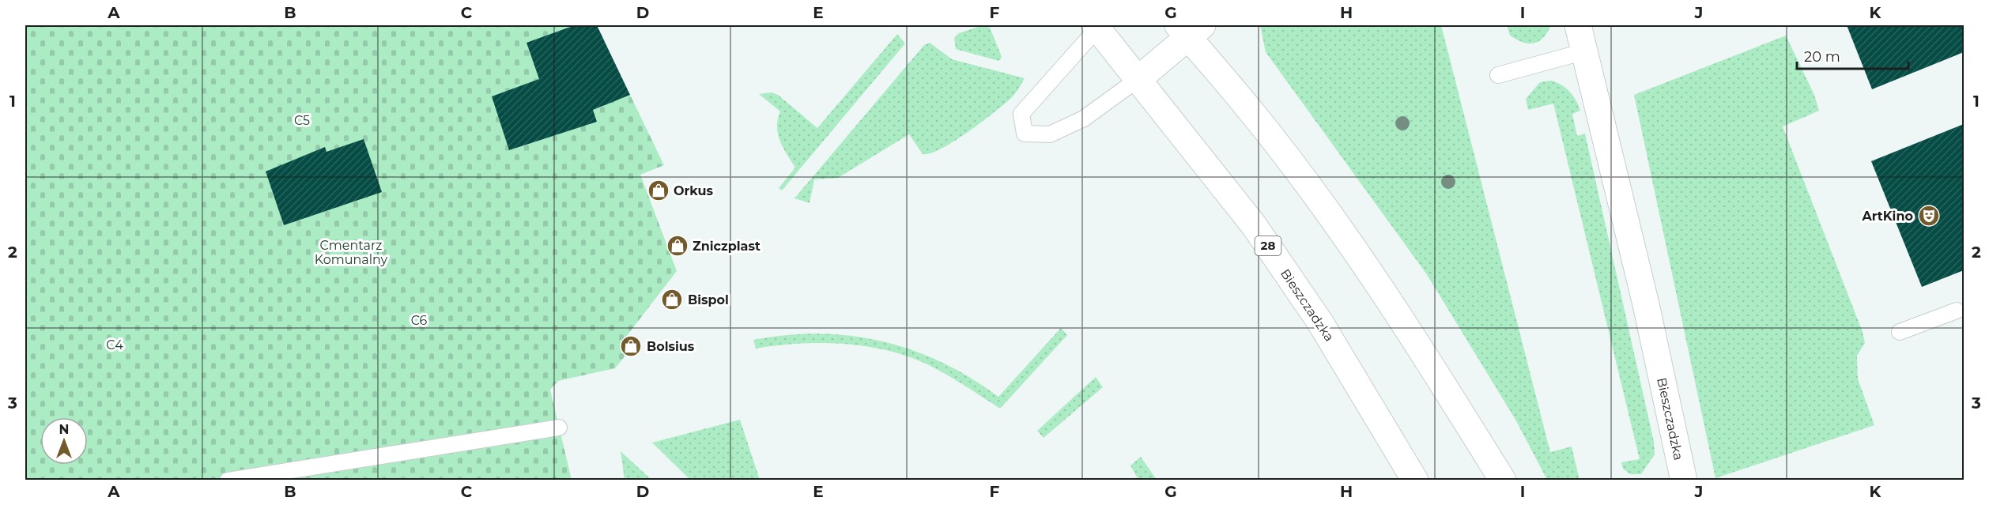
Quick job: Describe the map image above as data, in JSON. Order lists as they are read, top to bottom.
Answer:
{
  "streets": {
    "main road": ["28", "Bieszczadzka"]
  },
  "parks": [
    "C5",
    "Cmentarz Komunalny",
    "C6",
    "C4"
  ],
  "places": {
    "shop": [
      "Orkus",
      "Zniczplast",
      "Bispol",
      "Bolsius"
    ],
    "theatre": ["ArtKino"]
  },
  "scale_bar": "20 m",
  "north": "top",
  "grid": {
    "columns": [
      "A",
      "B",
      "C",
      "D",
      "E",
      "F",
      "G",
      "H",
      "I",
      "J",
      "K"
    ],
    "rows": ["1", "2", "3"]
  }
}
